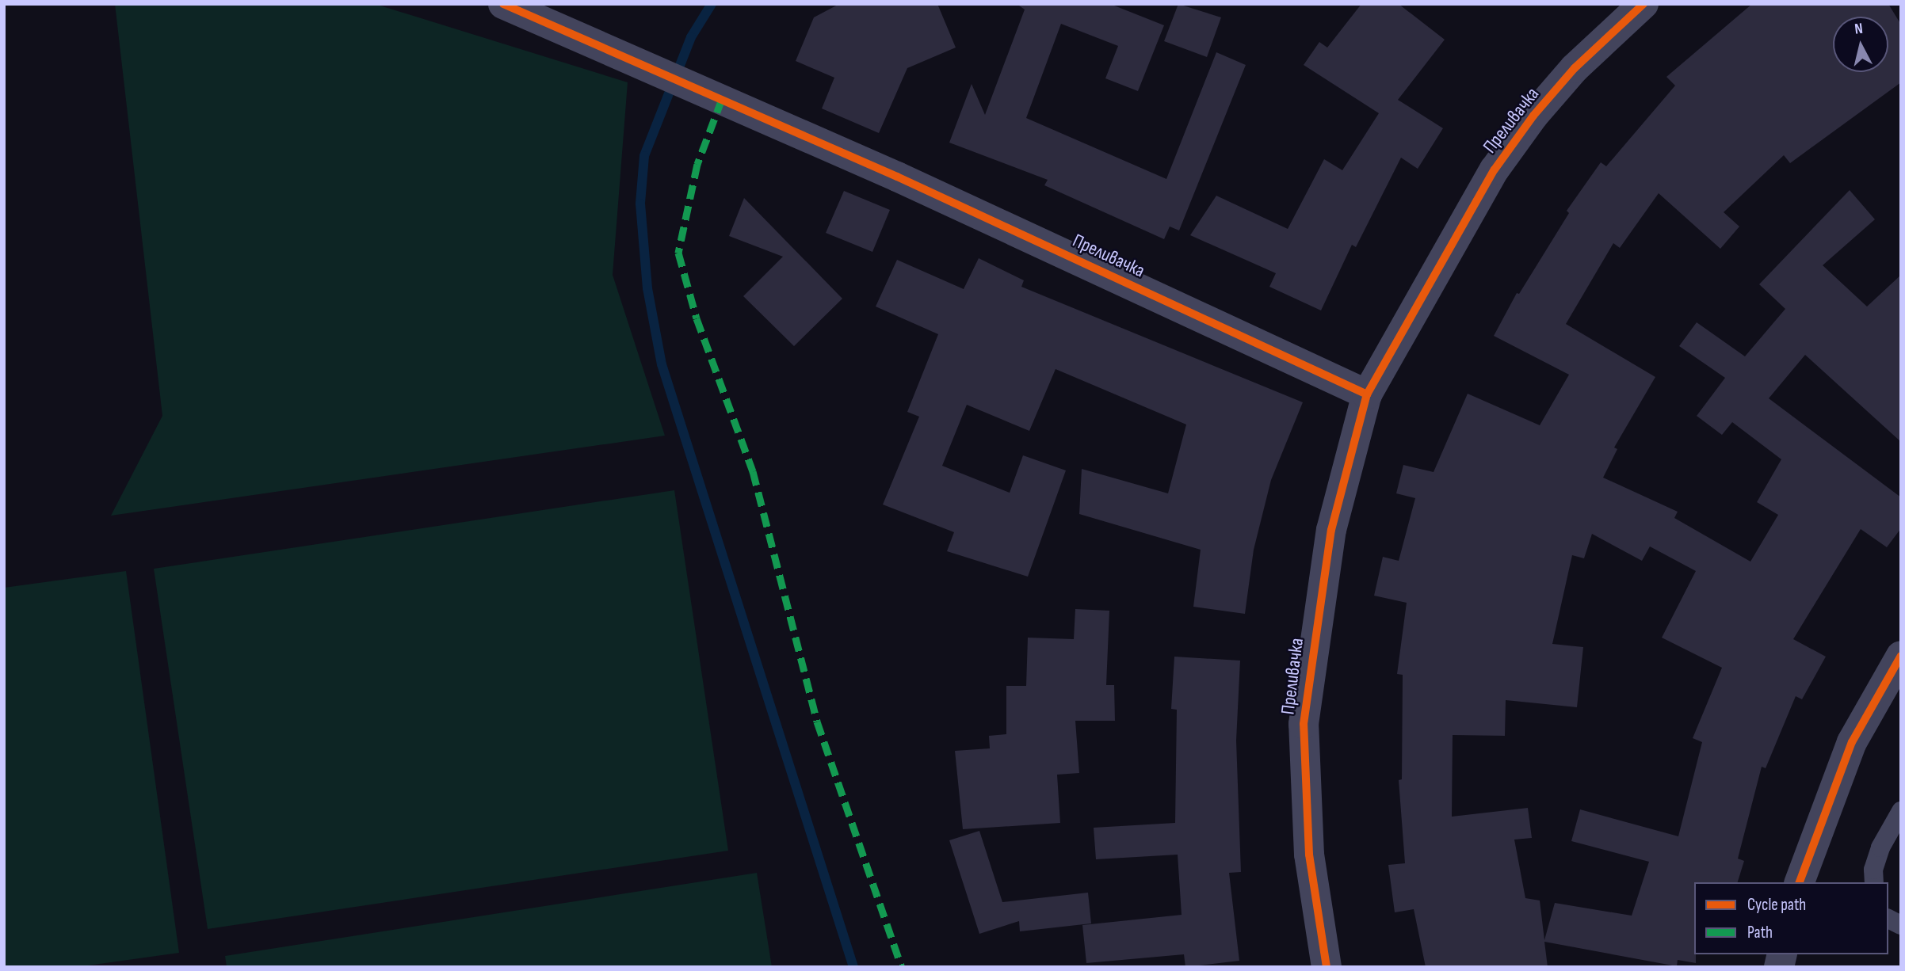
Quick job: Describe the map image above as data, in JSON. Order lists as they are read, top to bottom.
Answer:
{
  "streets": {
    "street": ["Преливачка"]
  },
  "legend": ["Cycle path", "Path"],
  "north": "top"
}
